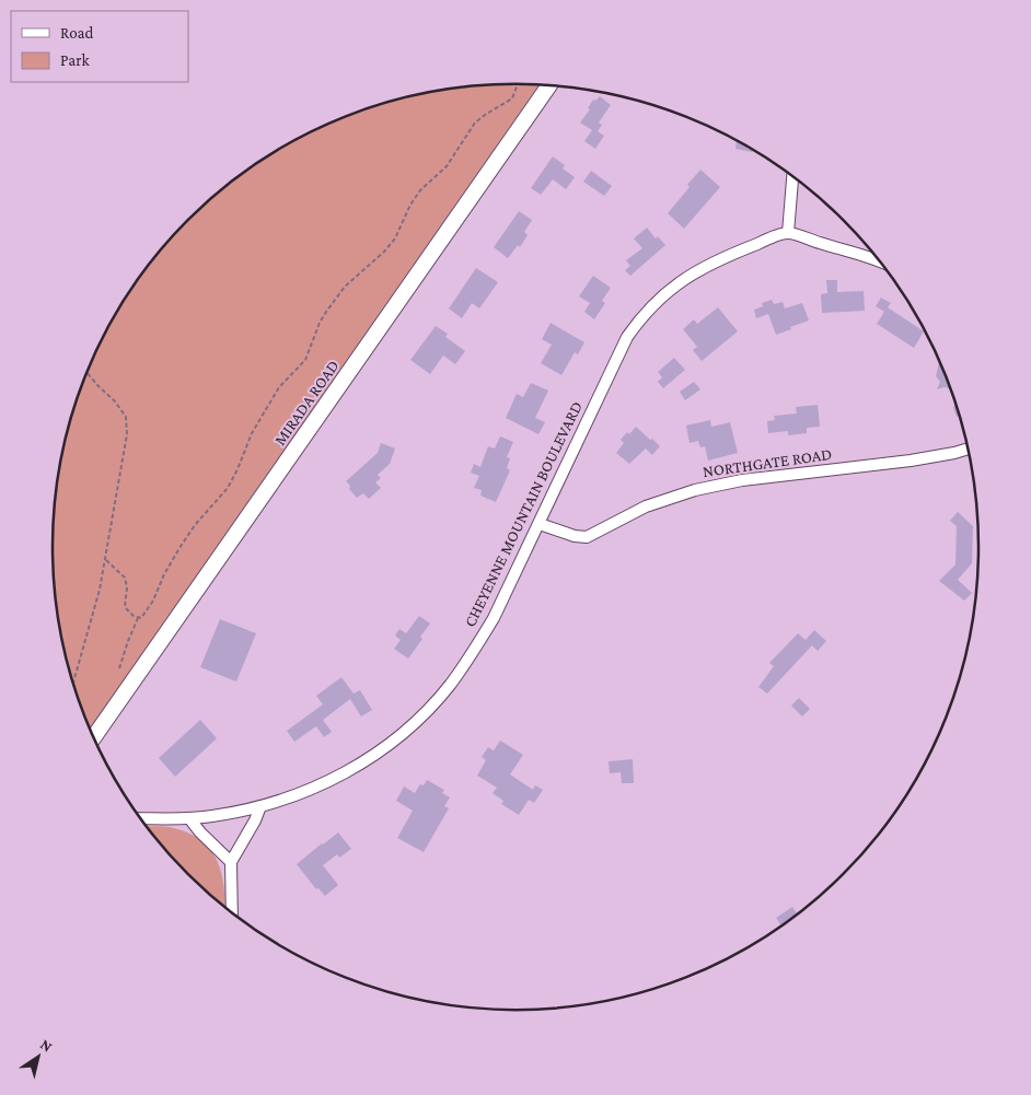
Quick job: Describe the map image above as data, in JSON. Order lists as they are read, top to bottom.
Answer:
{
  "streets": {
    "street": ["MIRADA ROAD", "NORTHGATE ROAD", "CHEYENNE MOUNTAIN BOULEVARD"]
  },
  "crossings": [
    ["NORTHGATE ROAD", "CHEYENNE MOUNTAIN BOULEVARD"]
  ],
  "legend": ["Road", "Park"],
  "north": "top right"
}
